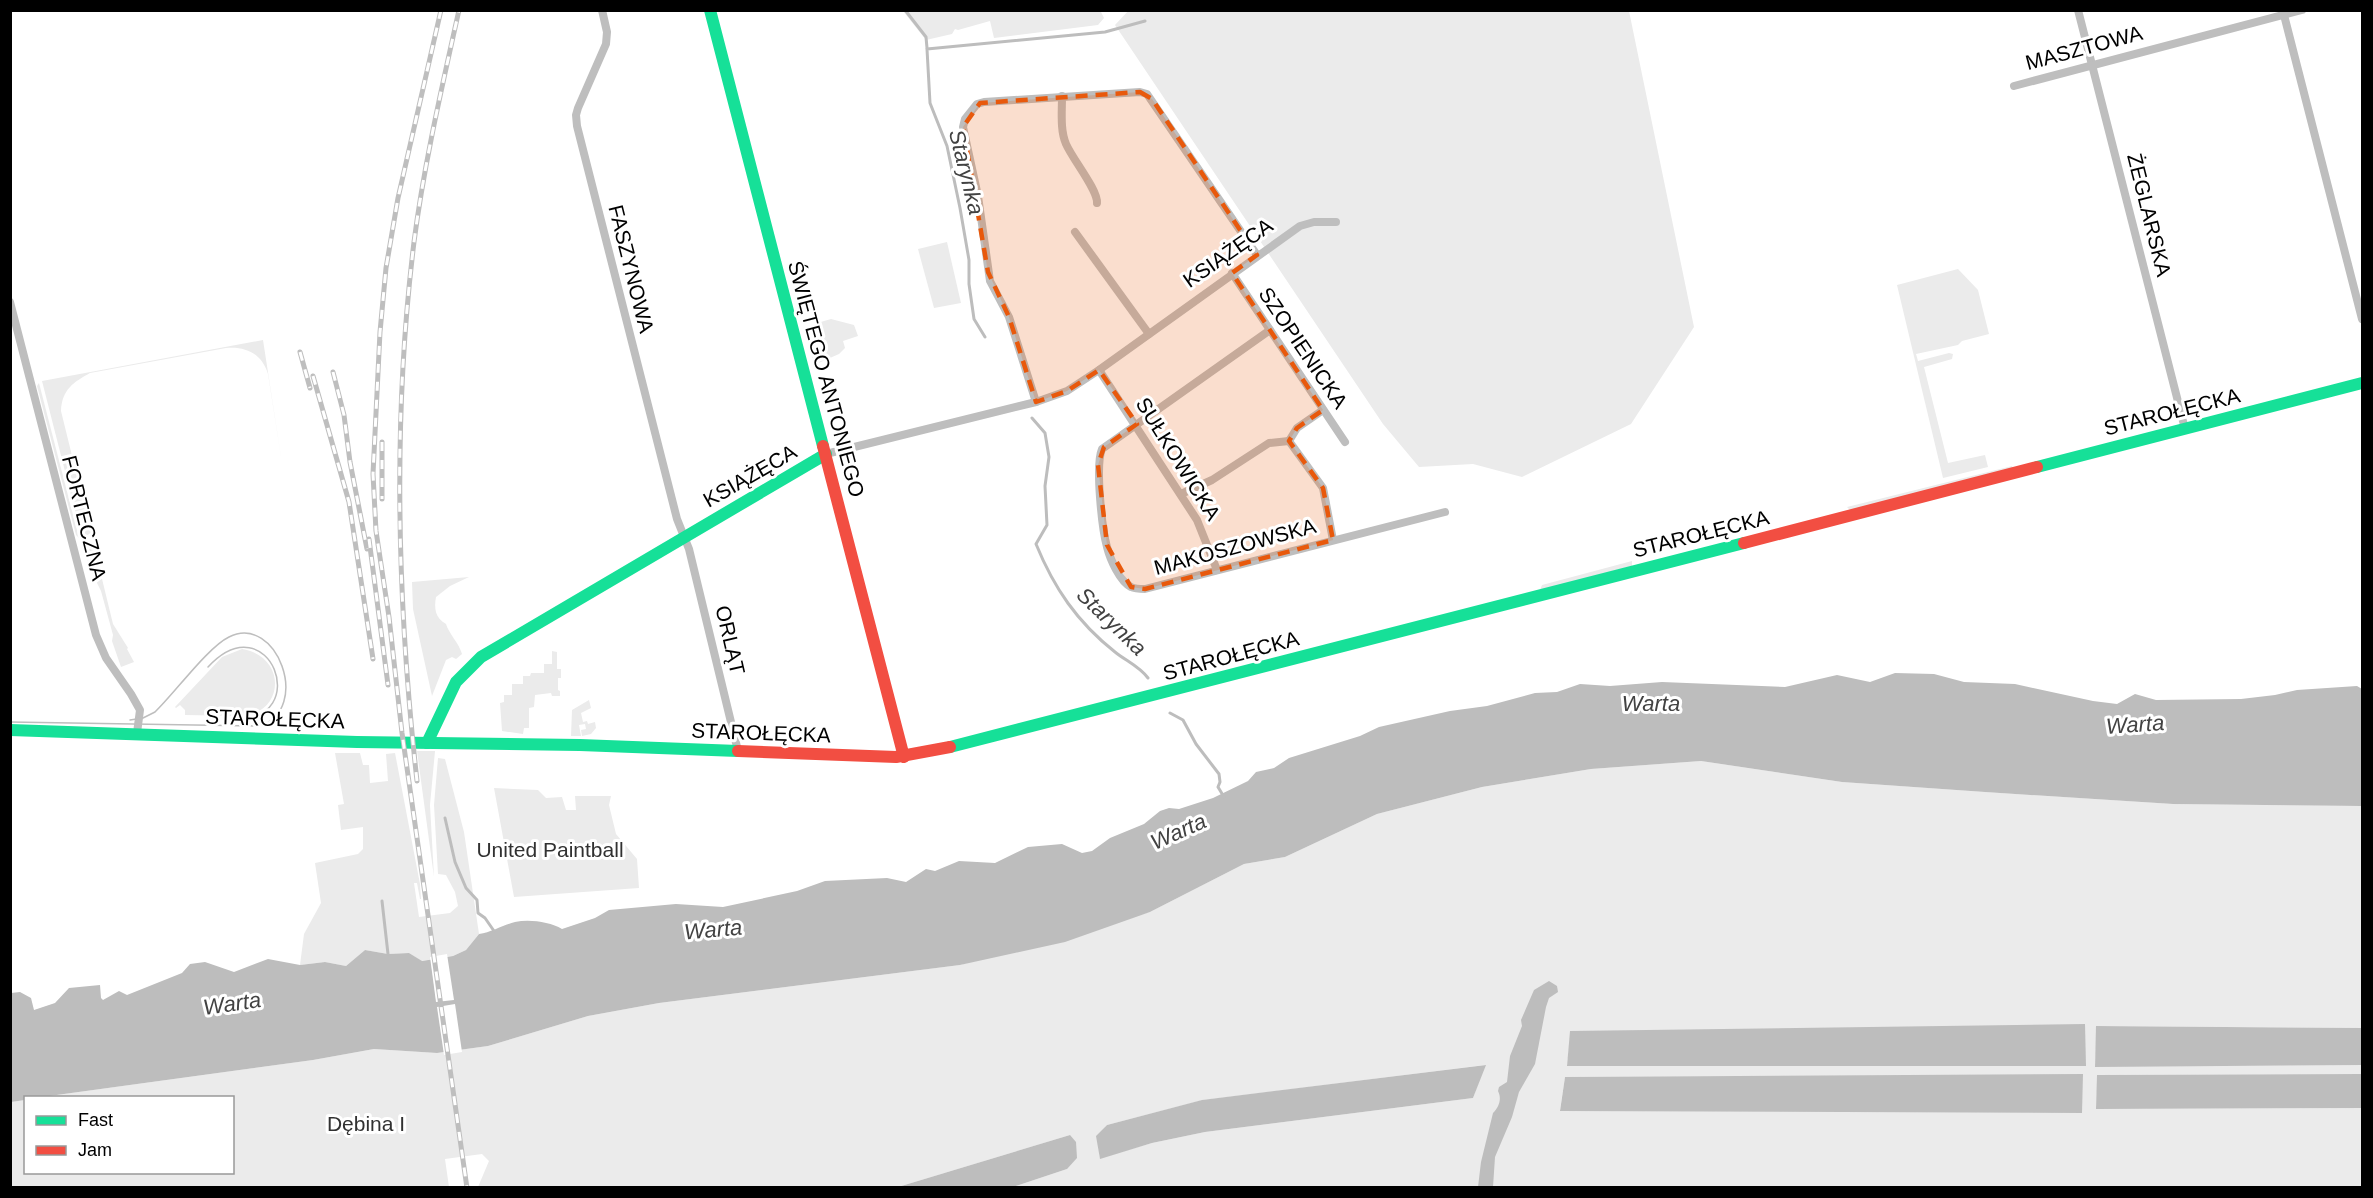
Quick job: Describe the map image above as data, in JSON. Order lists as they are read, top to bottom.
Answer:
{
  "streets": {
    "street": [
      "MASZTOWA",
      "ŻEGLARSKA",
      "KSIĄŻĘCA",
      "FASZYNOWA",
      "SZOPIENICKA",
      "ŚWIĘTEGO ANTONIEGO",
      "STAROŁĘCKA",
      "SUŁKOWICKA",
      "FORTECZNA",
      "MAKOSZOWSKA",
      "ORLĄT"
    ]
  },
  "crossings": [
    ["MASZTOWA", "ŻEGLARSKA"],
    ["ŻEGLARSKA", "STAROŁĘCKA"],
    ["KSIĄŻĘCA", "FASZYNOWA"],
    ["KSIĄŻĘCA", "SZOPIENICKA"],
    ["KSIĄŻĘCA", "ŚWIĘTEGO ANTONIEGO"],
    ["KSIĄŻĘCA", "STAROŁĘCKA"],
    ["KSIĄŻĘCA", "SUŁKOWICKA"],
    ["KSIĄŻĘCA", "ORLĄT"],
    ["FASZYNOWA", "ORLĄT"],
    ["SZOPIENICKA", "MAKOSZOWSKA"],
    ["ŚWIĘTEGO ANTONIEGO", "STAROŁĘCKA"],
    ["STAROŁĘCKA", "FORTECZNA"],
    ["STAROŁĘCKA", "ORLĄT"],
    ["SUŁKOWICKA", "MAKOSZOWSKA"]
  ],
  "water": ["Starynka", "Warta"],
  "parks": ["United Paintball", "Dębina I"],
  "legend": ["Fast", "Jam"]
}
